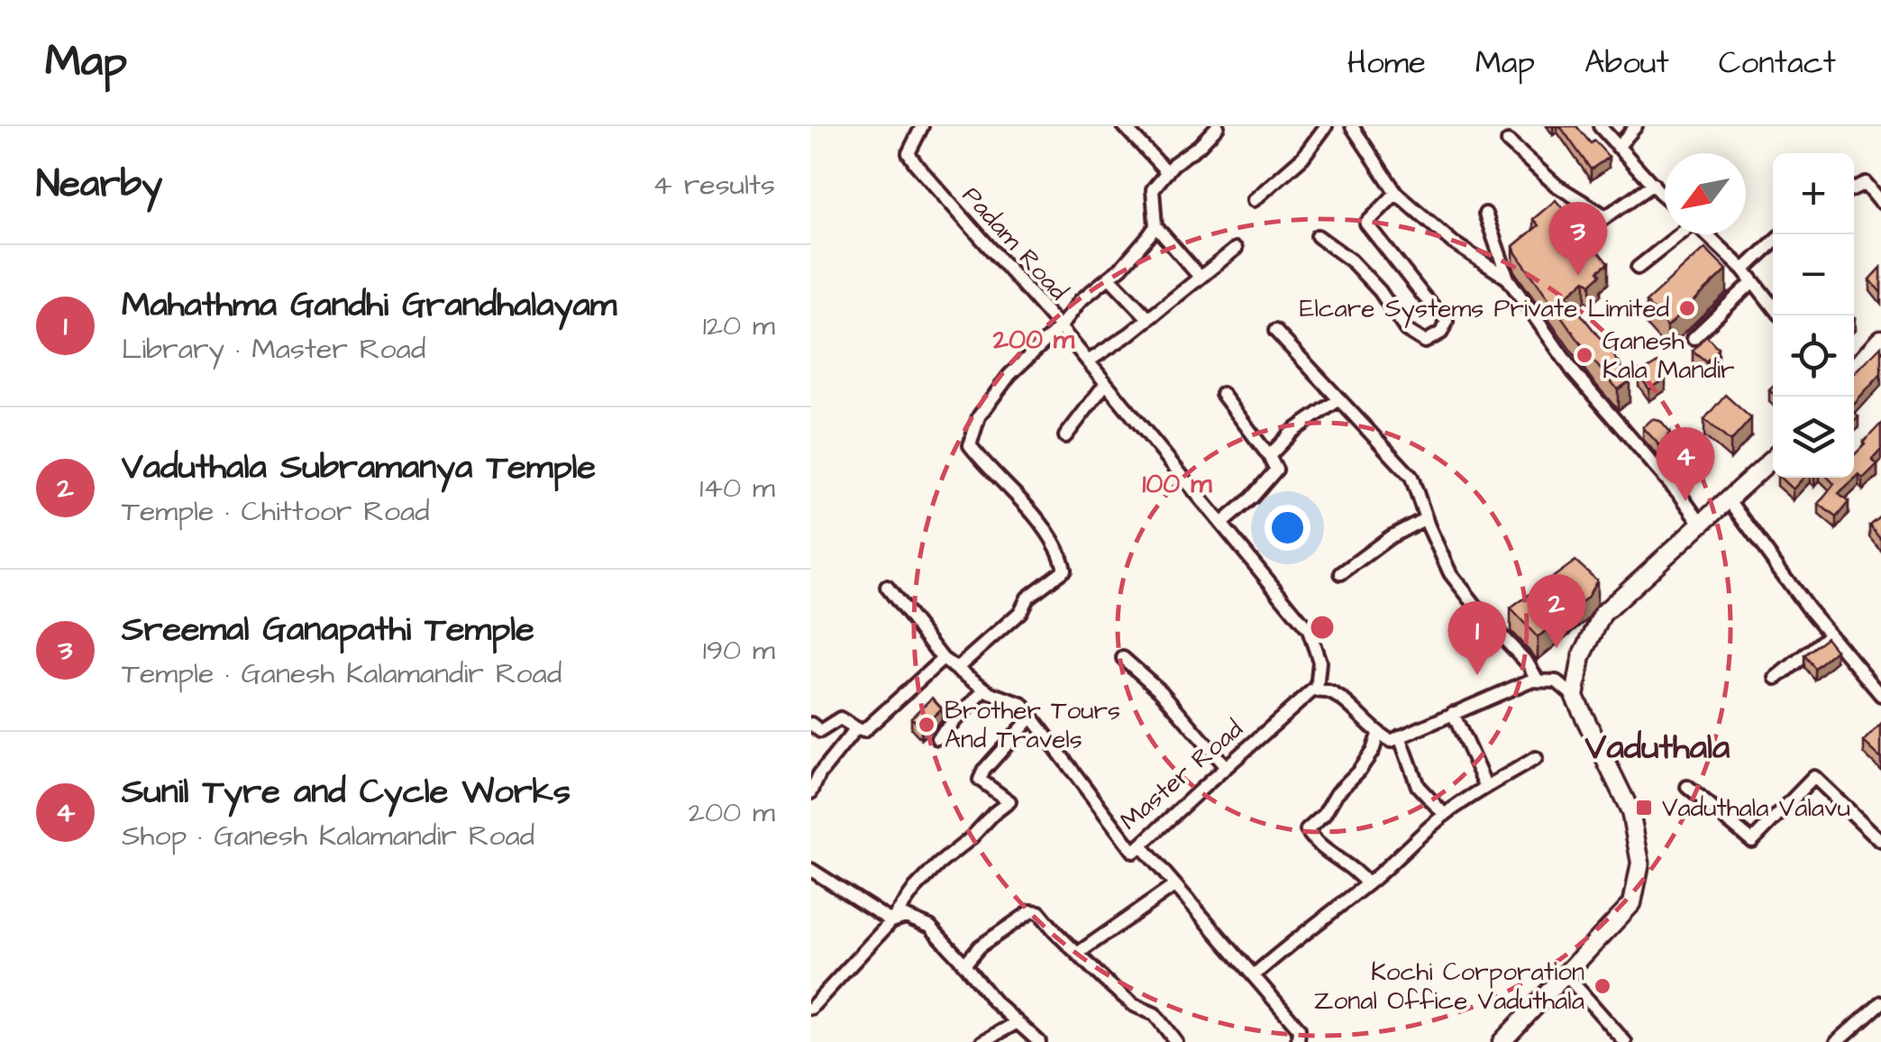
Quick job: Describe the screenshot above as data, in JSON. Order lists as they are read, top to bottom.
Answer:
{
  "streets": {
    "street": ["Padam Road", "Master Road"]
  },
  "crossings": [
    ["Padam Road", "Master Road"]
  ],
  "districts": ["Vaduthala"],
  "places": {
    "other": [
      "Elcare Systems Private Limited",
      "Ganesh Kala Mandir",
      "Brother Tours And Travels",
      "Kochi Corporation Zonal Office Vaduthala"
    ],
    "transit": ["Vaduthala Valavu"]
  },
  "north": "bottom left",
  "page": {
    "header": "Map",
    "nav": [
      "Home",
      "Map",
      "About",
      "Contact"
    ],
    "heading": ["Nearby", "4 results"],
    "map_buttons": ["+", "−"],
    "pins": [
      "3",
      "4",
      "2",
      "1"
    ],
    "list": [
      {
        "mark": "1",
        "name": "Mahathma Gandhi Grandhalayam",
        "note": "Library · Master Road",
        "value": "120 m"
      },
      {
        "mark": "2",
        "name": "Vaduthala Subramanya Temple",
        "note": "Temple · Chittoor Road",
        "value": "140 m"
      },
      {
        "mark": "3",
        "name": "Sreemal Ganapathi Temple",
        "note": "Temple · Ganesh Kalamandir Road",
        "value": "190 m"
      },
      {
        "mark": "4",
        "name": "Sunil Tyre and Cycle Works",
        "note": "Shop · Ganesh Kalamandir Road",
        "value": "200 m"
      }
    ]
  },
  "rings": ["200 m", "100 m"]
}
